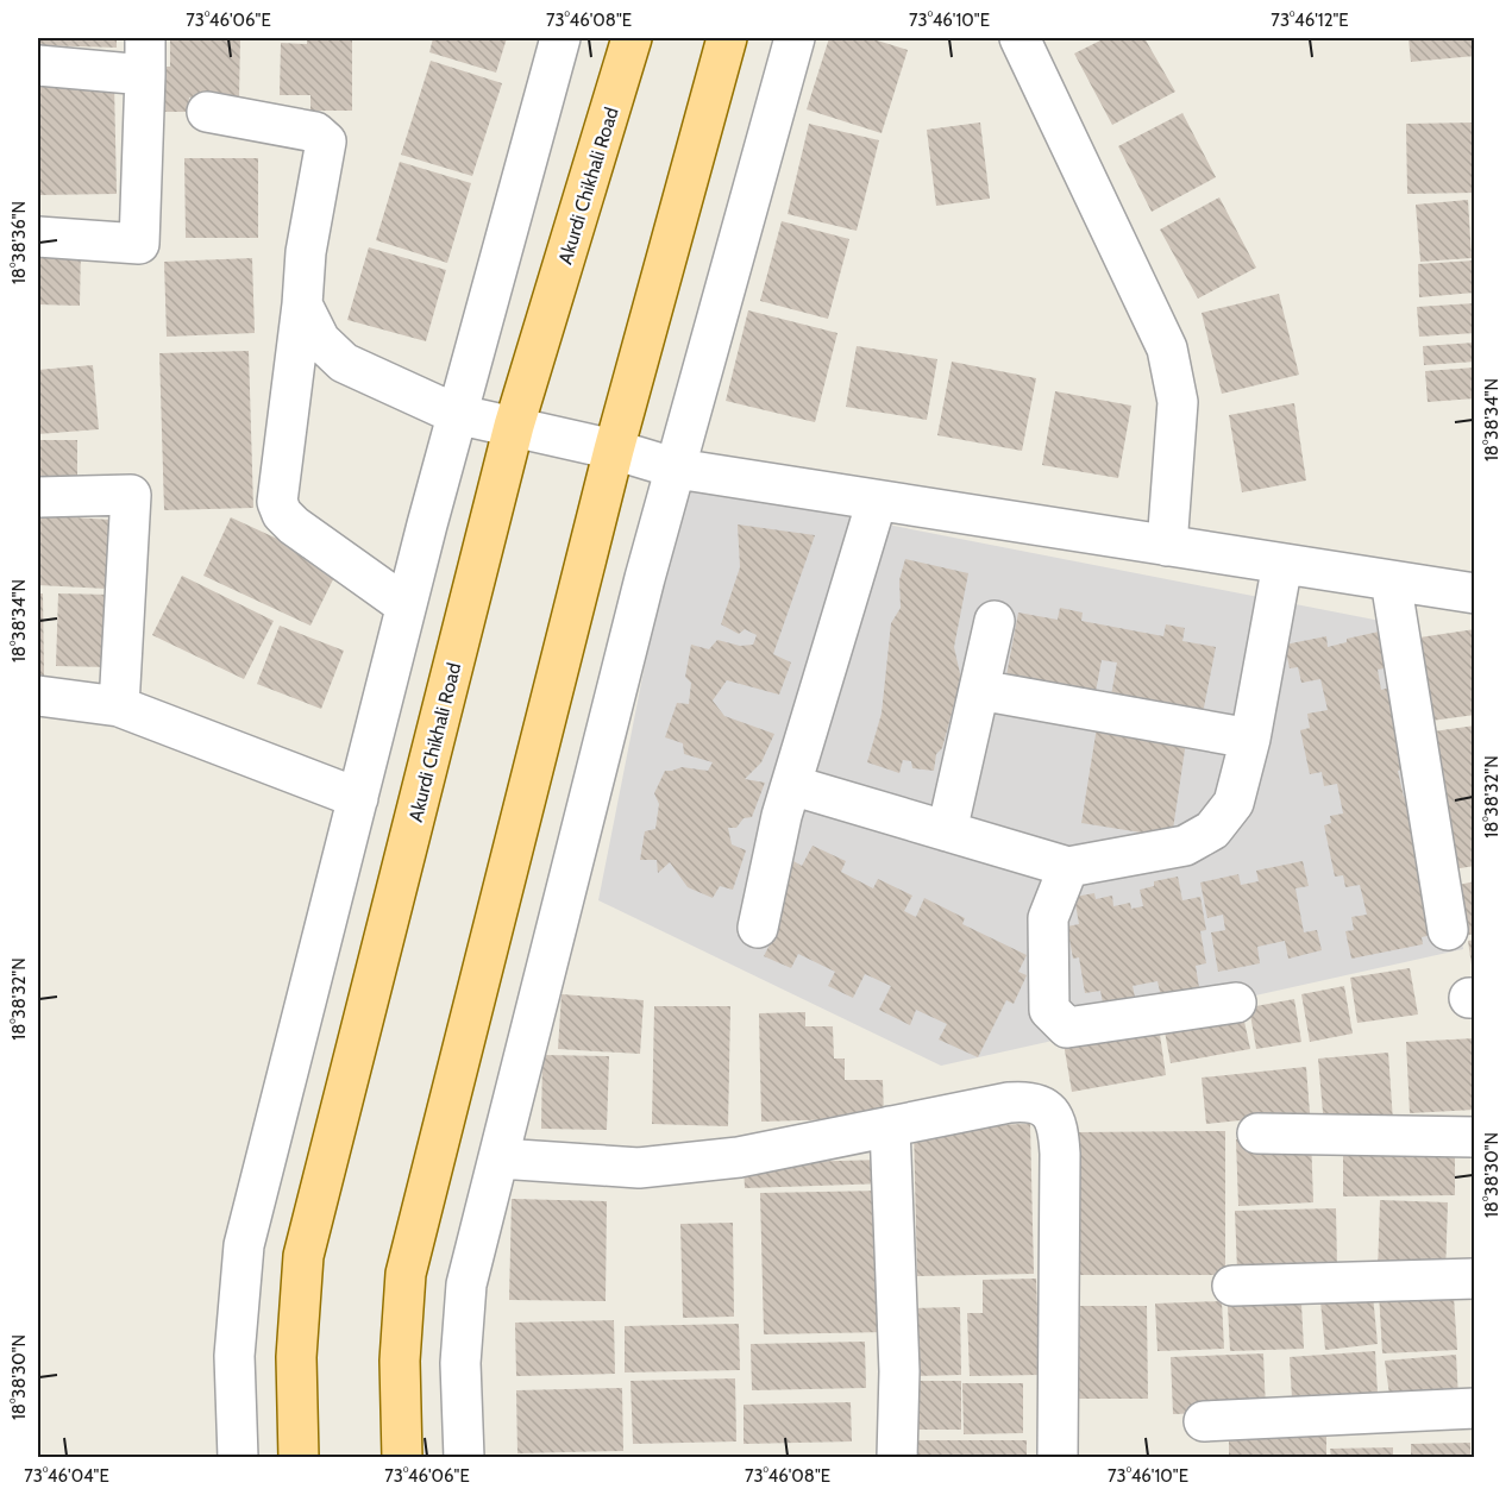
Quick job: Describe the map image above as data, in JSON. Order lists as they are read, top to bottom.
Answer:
{
  "streets": {
    "main road": ["Akurdi Chikhali Road"]
  },
  "coordinates": [
    "73°46'06\"E",
    "73°46'08\"E",
    "73°46'10\"E",
    "73°46'12\"E",
    "18°38'36\"N",
    "18°38'34\"N",
    "18°38'32\"N",
    "18°38'30\"N",
    "73°46'04\"E"
  ]
}
